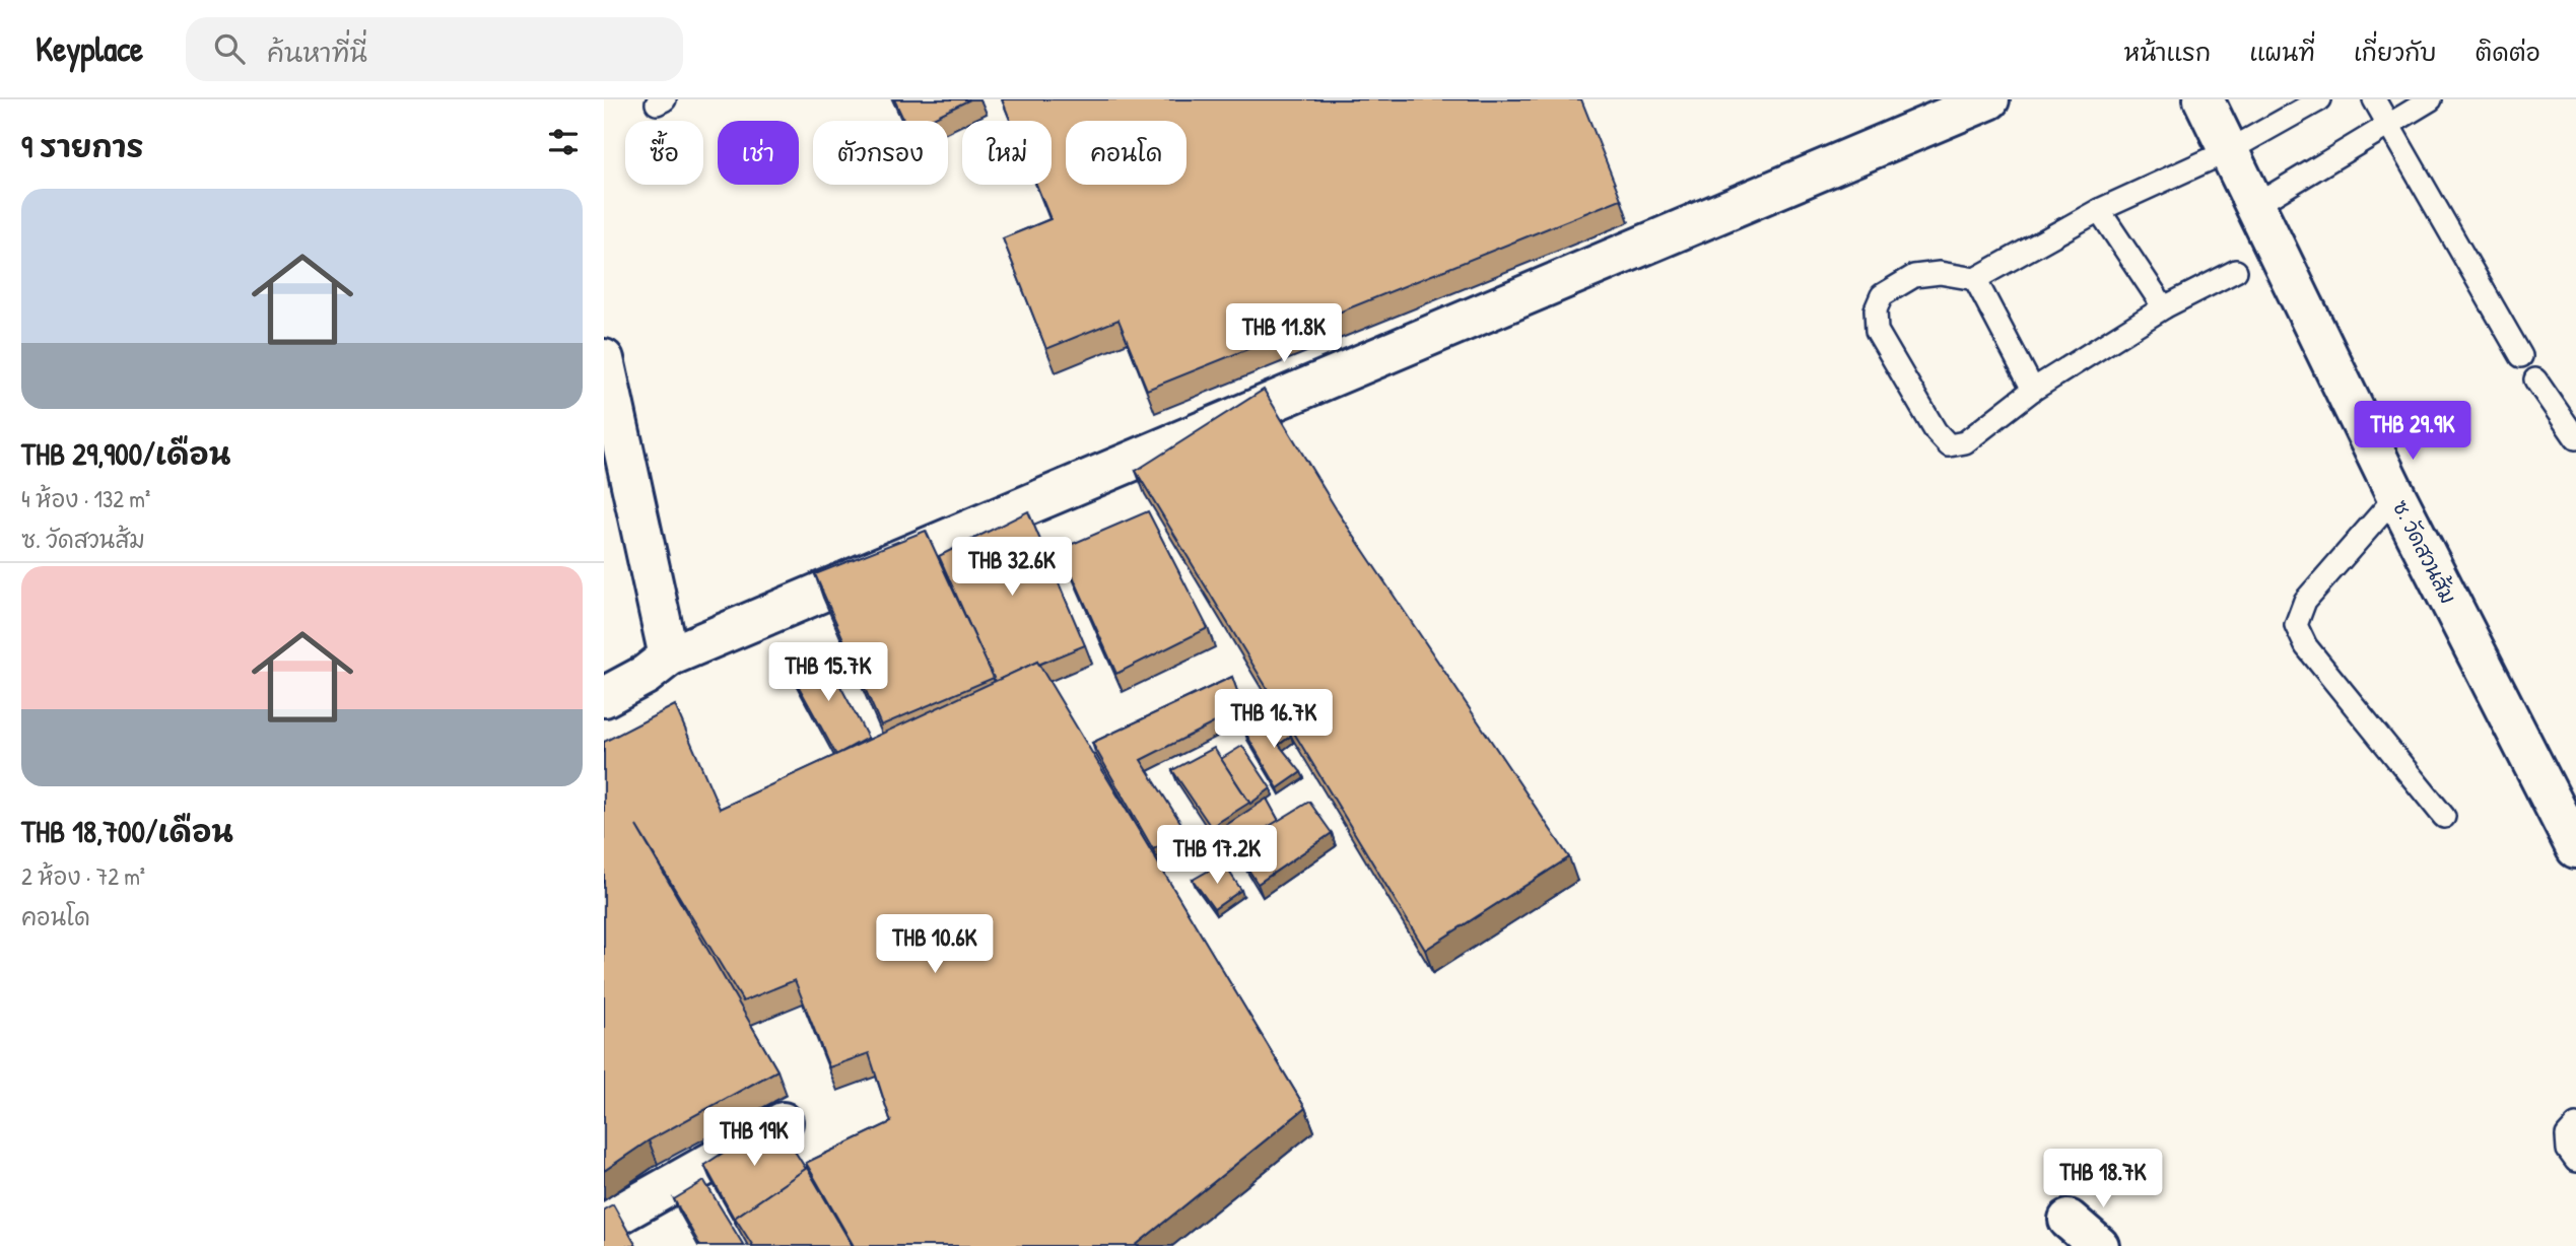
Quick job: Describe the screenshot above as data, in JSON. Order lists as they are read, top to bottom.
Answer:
{
  "streets": {
    "street": ["ซ. วัดสวนส้ม"]
  },
  "page": {
    "header": "Keyplace",
    "search": "ค้นหาที่นี่",
    "nav": [
      "หน้าแรก",
      "แผนที่",
      "เกี่ยวกับ",
      "ติดต่อ"
    ],
    "heading": "9 รายการ",
    "chip": [
      "ซื้อ",
      "เช่า",
      "ตัวกรอง",
      "ใหม่",
      "คอนโด"
    ],
    "list": [
      {
        "name": "THB 29,900/เดือน",
        "note": "4 ห้อง · 132 m² · ซ. วัดสวนส้ม"
      },
      {
        "name": "THB 18,700/เดือน",
        "note": "2 ห้อง · 72 m² · คอนโด"
      }
    ],
    "price": [
      "THB 11.8K",
      "THB 29.9K",
      "THB 32.6K",
      "THB 15.7K",
      "THB 16.7K",
      "THB 17.2K",
      "THB 10.6K",
      "THB 19K",
      "THB 18.7K"
    ]
  }
}
